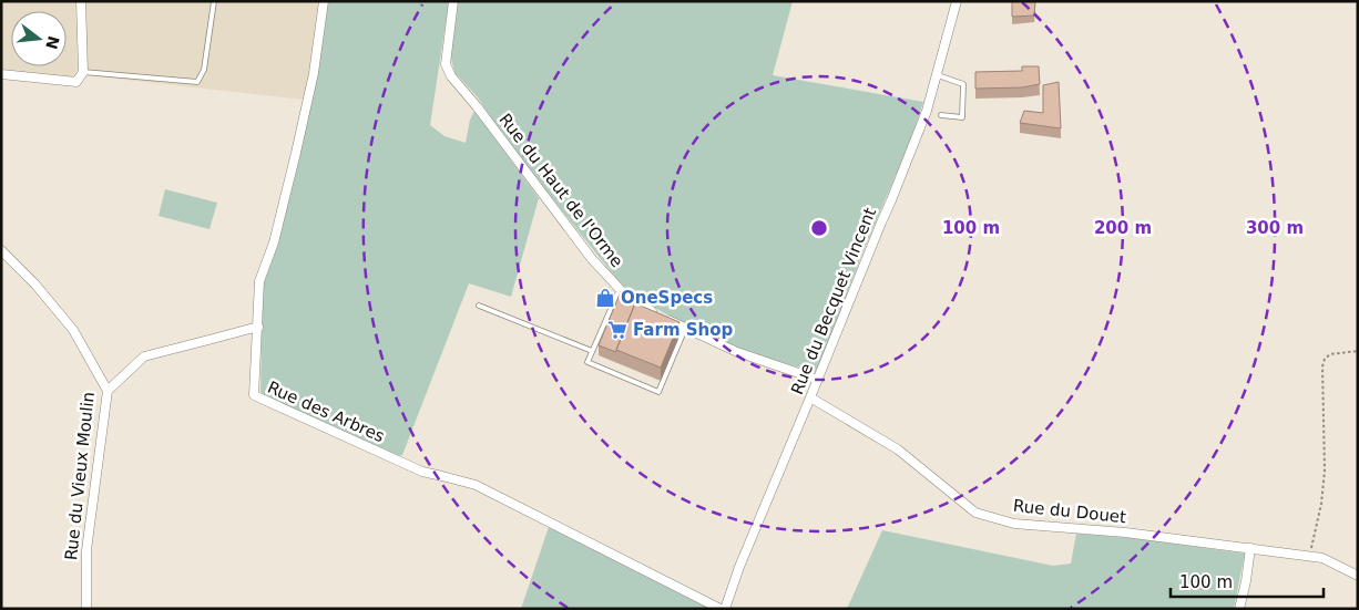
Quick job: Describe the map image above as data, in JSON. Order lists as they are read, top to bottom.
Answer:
{
  "streets": {
    "street": [
      "Rue du Haut de l'Orme",
      "Rue du Becquet Vincent",
      "Rue des Arbres",
      "Rue du Vieux Moulin",
      "Rue du Douet"
    ]
  },
  "crossings": [
    ["Rue du Haut de l'Orme", "Rue du Becquet Vincent"],
    ["Rue du Becquet Vincent", "Rue des Arbres"],
    ["Rue du Becquet Vincent", "Rue du Douet"]
  ],
  "places": {
    "shop": ["OneSpecs"],
    "supermarket": ["Farm Shop"]
  },
  "scale_bar": "100 m",
  "north": "right",
  "rings": ["100 m", "200 m", "300 m"]
}
